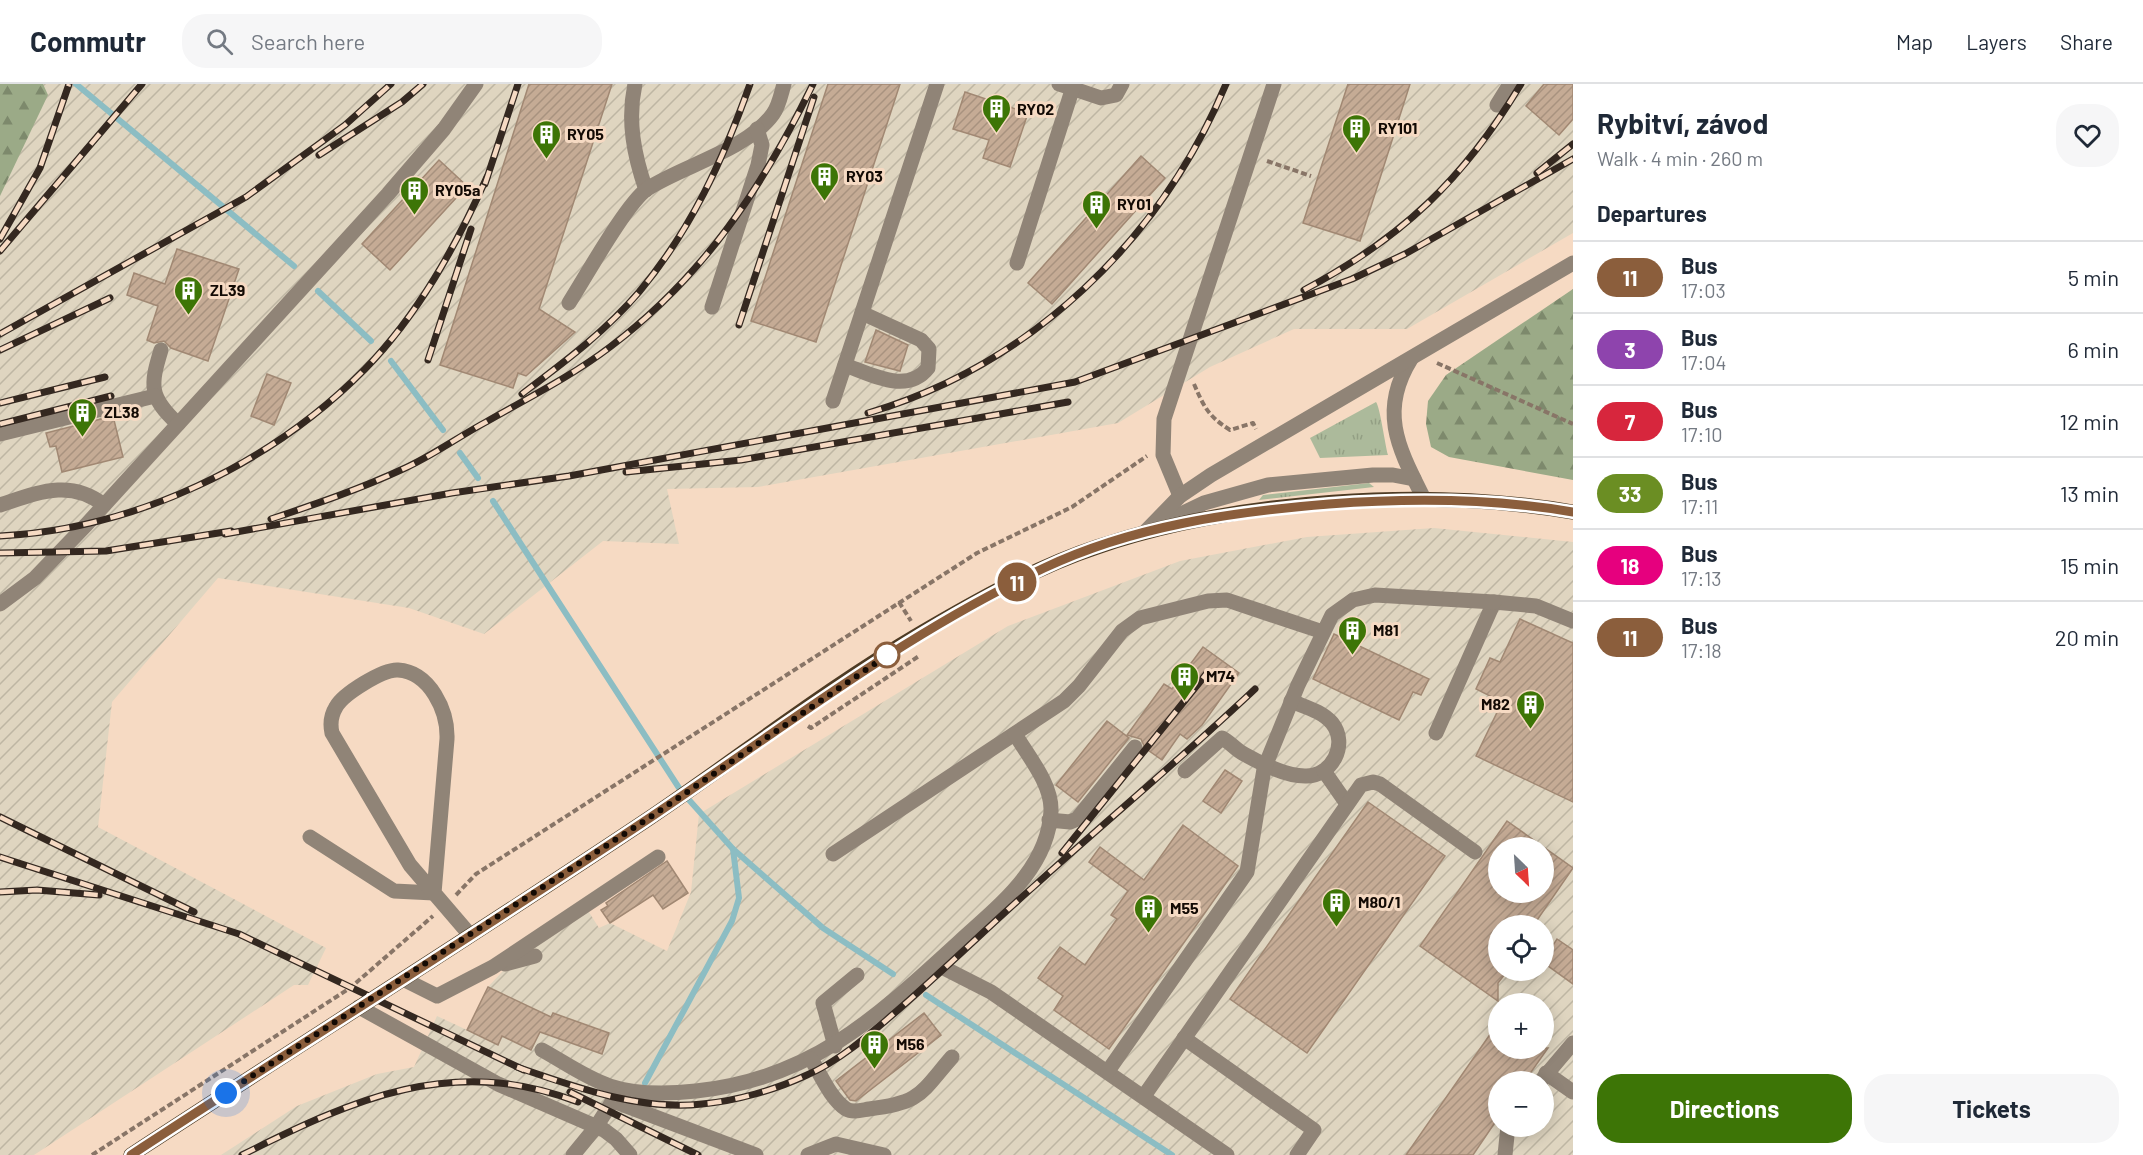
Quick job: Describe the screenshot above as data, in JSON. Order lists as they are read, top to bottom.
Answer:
{
  "places": {
    "building": [
      "RY02",
      "RY101",
      "RY05",
      "RY03",
      "RY05a",
      "RY01",
      "ZL39",
      "ZL38",
      "M81",
      "M74",
      "M82",
      "M80/1",
      "M55",
      "M56"
    ]
  },
  "lines": ["bus line 11"],
  "north": "bottom right",
  "page": {
    "header": "Commutr",
    "search": "Search here",
    "nav": ["Map", "Layers", "Share"],
    "on_map": "11",
    "heading": [
      ["Rybitví, závod", "Walk · 4 min · 260 m"],
      "Departures"
    ],
    "list": [
      {
        "mark": "11",
        "name": "Bus",
        "note": "17:03",
        "value": "5 min"
      },
      {
        "mark": "3",
        "name": "Bus",
        "note": "17:04",
        "value": "6 min"
      },
      {
        "mark": "7",
        "name": "Bus",
        "note": "17:10",
        "value": "12 min"
      },
      {
        "mark": "33",
        "name": "Bus",
        "note": "17:11",
        "value": "13 min"
      },
      {
        "mark": "18",
        "name": "Bus",
        "note": "17:13",
        "value": "15 min"
      },
      {
        "mark": "11",
        "name": "Bus",
        "note": "17:18",
        "value": "20 min"
      }
    ],
    "map_buttons": ["+", "−"],
    "buttons": ["Directions", "Tickets"]
  }
}
